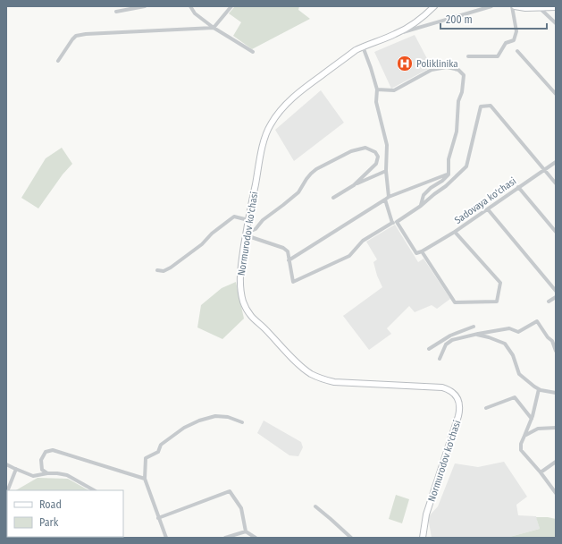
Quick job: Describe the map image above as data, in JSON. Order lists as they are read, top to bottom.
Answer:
{
  "streets": {
    "main road": ["Normurodov ko'chasi"],
    "street": ["Sadovaya ko'chasi"]
  },
  "places": {
    "hospital": ["Poliklinika"]
  },
  "legend": ["Road", "Park"],
  "scale_bar": "200 m"
}
